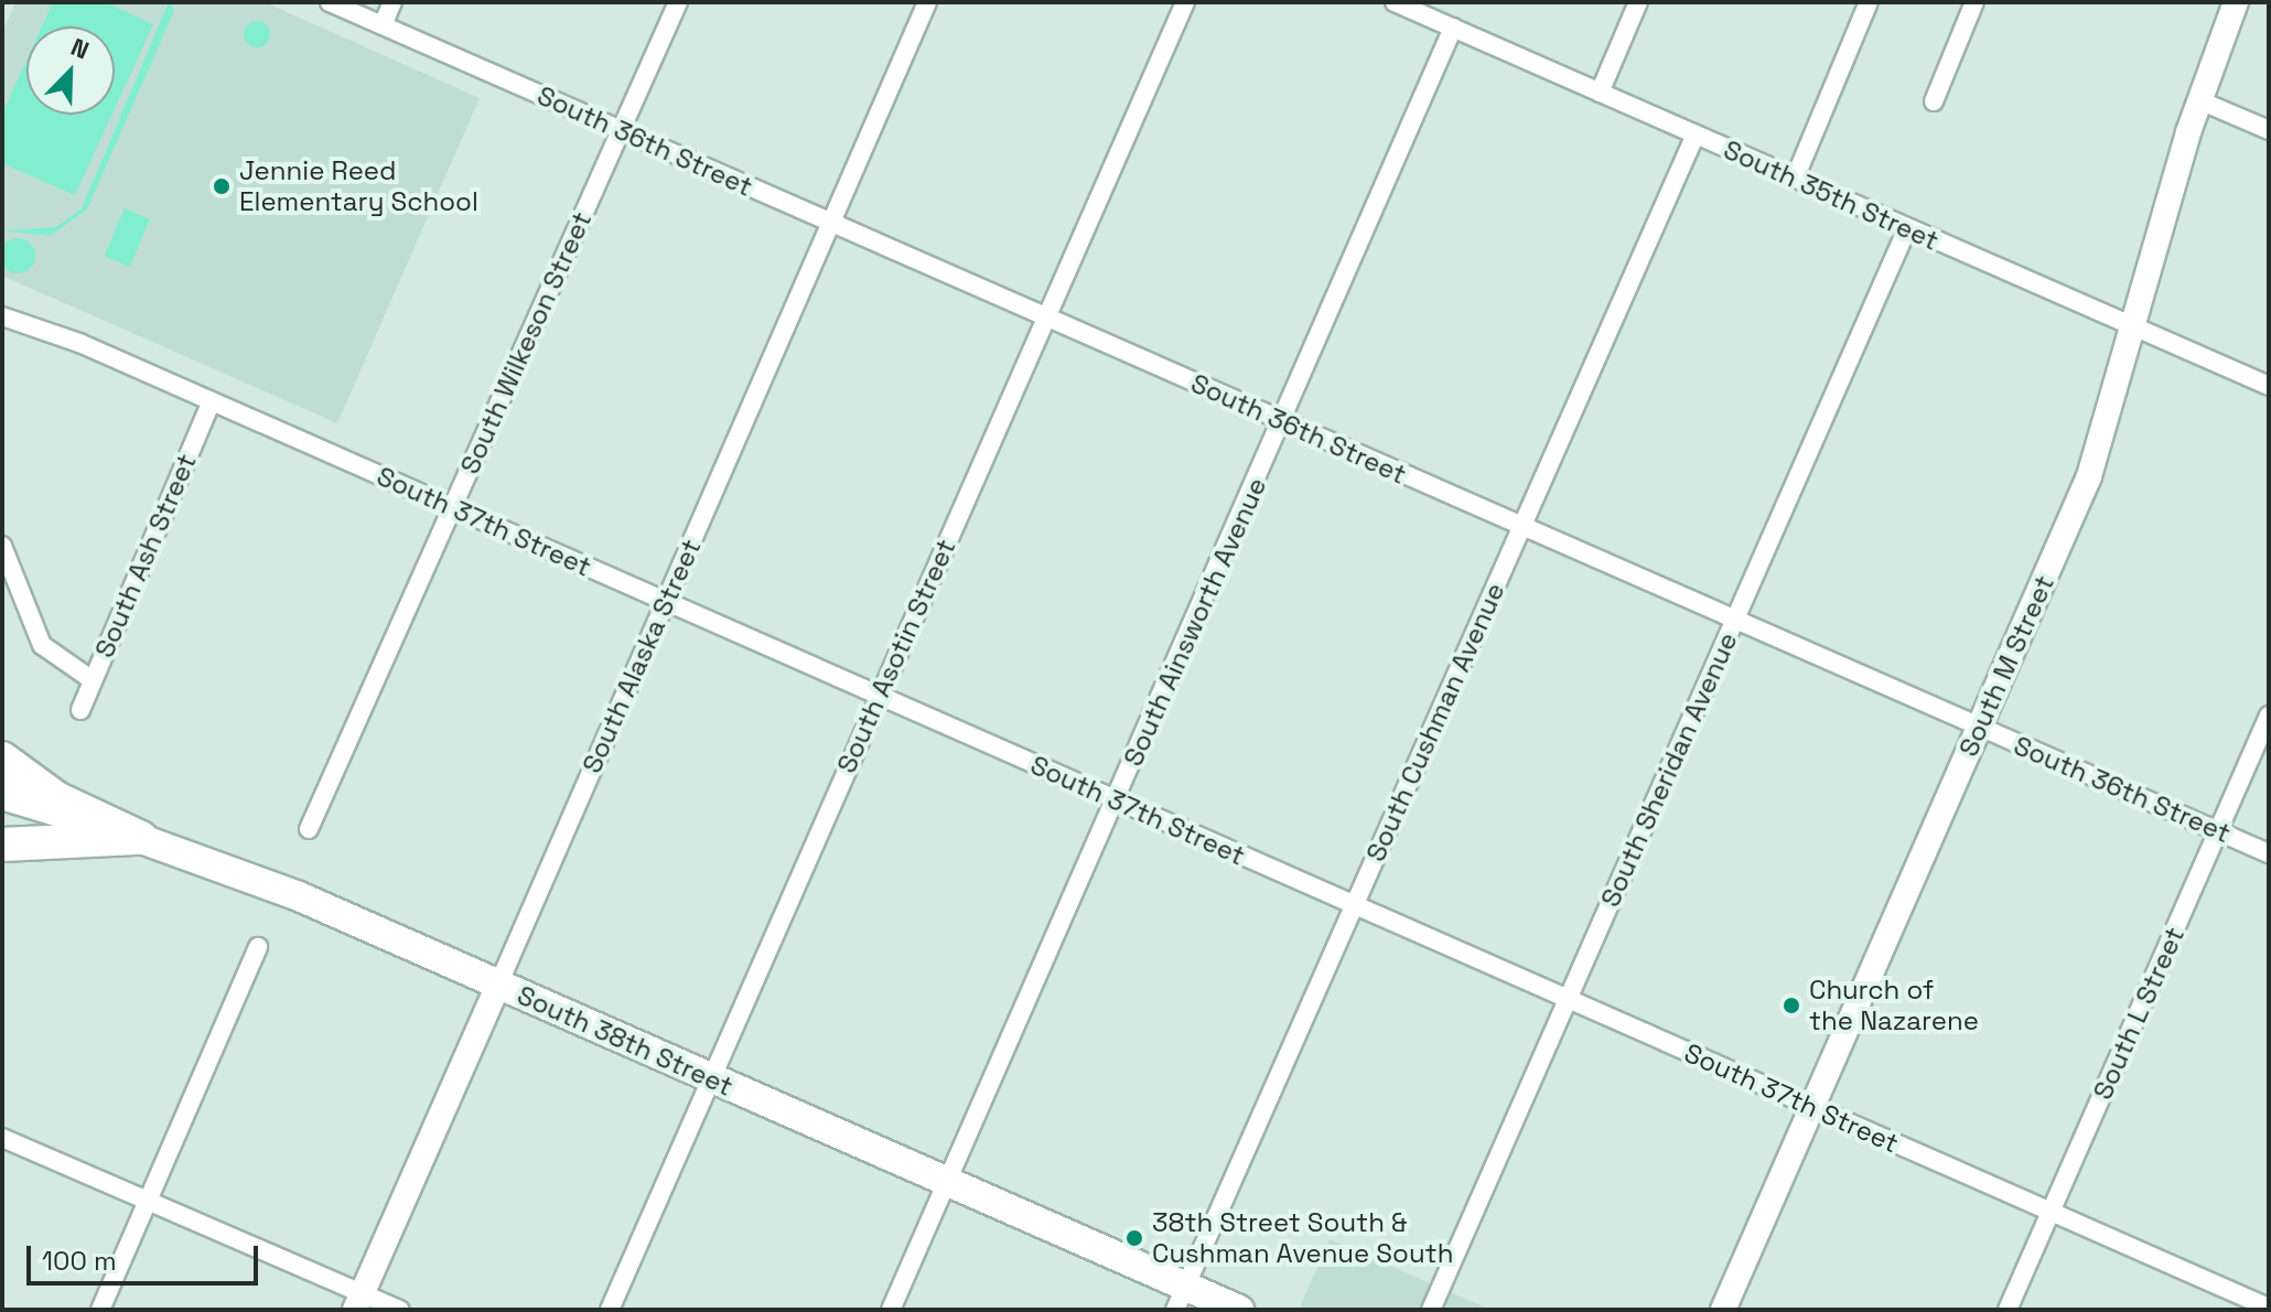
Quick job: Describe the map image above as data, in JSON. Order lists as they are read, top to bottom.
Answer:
{
  "streets": {
    "main road": ["South 38th Street"],
    "street": [
      "South 36th Street",
      "South 35th Street",
      "South Wilkeson Street",
      "South 37th Street",
      "South Ash Street",
      "South Ainsworth Avenue",
      "South Alaska Street",
      "South Asotin Street",
      "South M Street",
      "South Cushman Avenue",
      "South Sheridan Avenue",
      "South L Street"
    ]
  },
  "crossings": [
    ["South 36th Street", "South Wilkeson Street"],
    ["South 36th Street", "South Ainsworth Avenue"],
    ["South 36th Street", "South Alaska Street"],
    ["South 36th Street", "South Asotin Street"],
    ["South 36th Street", "South M Street"],
    ["South 36th Street", "South Cushman Avenue"],
    ["South 36th Street", "South Sheridan Avenue"],
    ["South 36th Street", "South L Street"],
    ["South 35th Street", "South Ainsworth Avenue"],
    ["South 35th Street", "South M Street"],
    ["South 35th Street", "South Cushman Avenue"],
    ["South 35th Street", "South Sheridan Avenue"],
    ["South Wilkeson Street", "South 37th Street"],
    ["South 37th Street", "South Ash Street"],
    ["South 37th Street", "South Ainsworth Avenue"],
    ["South 37th Street", "South Alaska Street"],
    ["South 37th Street", "South Asotin Street"],
    ["South 37th Street", "South M Street"],
    ["South 37th Street", "South Cushman Avenue"],
    ["South 37th Street", "South Sheridan Avenue"],
    ["South 37th Street", "South L Street"],
    ["South Ainsworth Avenue", "South 38th Street"],
    ["South Alaska Street", "South 38th Street"],
    ["South Asotin Street", "South 38th Street"],
    ["South Cushman Avenue", "South 38th Street"]
  ],
  "places": ["Jennie Reed Elementary School", "Church of the Nazarene", "38th Street South & Cushman Avenue South"],
  "scale_bar": "100 m",
  "north": "top right"
}
